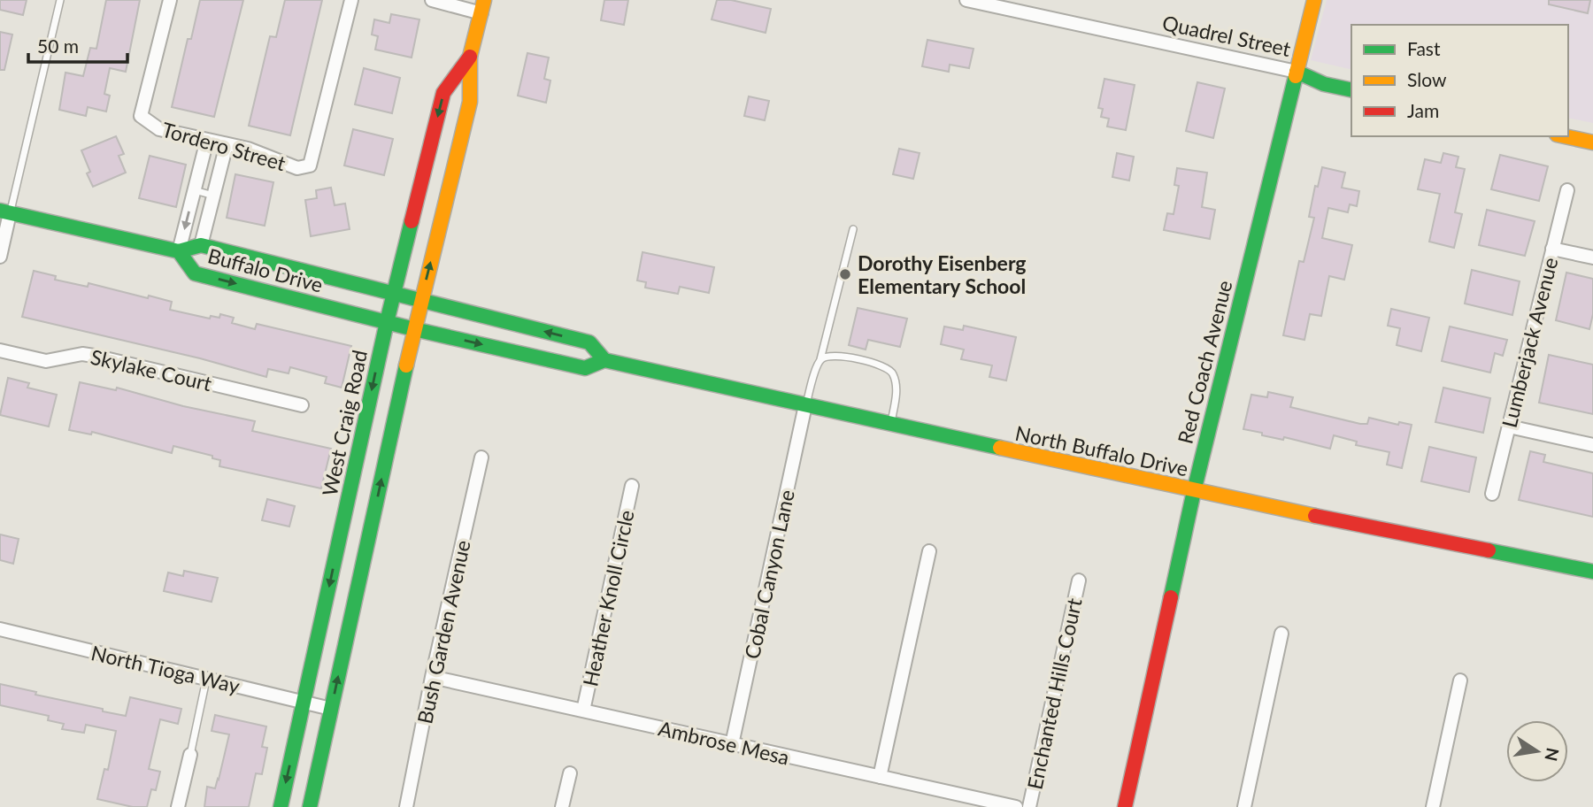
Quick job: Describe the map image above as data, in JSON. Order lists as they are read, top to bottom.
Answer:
{
  "streets": {
    "main road": [
      "Quadrel Street",
      "Buffalo Drive",
      "Red Coach Avenue",
      "West Craig Road",
      "North Buffalo Drive"
    ],
    "street": [
      "Tordero Street",
      "Lumberjack Avenue",
      "Skylake Court",
      "Cobal Canyon Lane",
      "Heather Knoll Circle",
      "Bush Garden Avenue",
      "North Tioga Way",
      "Enchanted Hills Court",
      "Ambrose Mesa"
    ]
  },
  "crossings": [
    ["Quadrel Street", "Red Coach Avenue"],
    ["Buffalo Drive", "West Craig Road"],
    ["Buffalo Drive", "North Buffalo Drive"],
    ["Red Coach Avenue", "North Buffalo Drive"],
    ["West Craig Road", "North Buffalo Drive"],
    ["West Craig Road", "North Tioga Way"],
    ["North Buffalo Drive", "Cobal Canyon Lane"],
    ["Cobal Canyon Lane", "Ambrose Mesa"],
    ["Heather Knoll Circle", "Ambrose Mesa"],
    ["Bush Garden Avenue", "Ambrose Mesa"]
  ],
  "places": ["Dorothy Eisenberg Elementary School"],
  "legend": ["Fast", "Slow", "Jam"],
  "scale_bar": "50 m",
  "north": "right"
}
